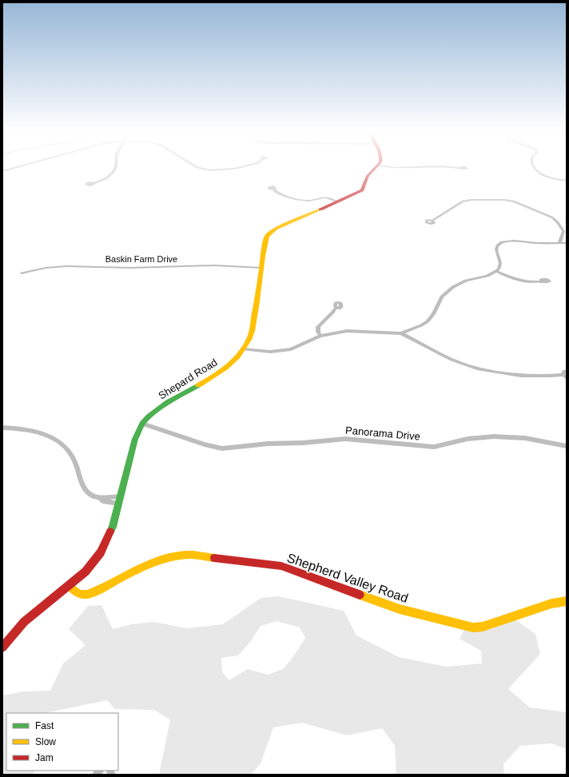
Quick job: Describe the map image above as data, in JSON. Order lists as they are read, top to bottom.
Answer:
{
  "streets": {
    "street": [
      "Baskin Farm Drive",
      "Shepard Road",
      "Panorama Drive",
      "Shepherd Valley Road"
    ]
  },
  "crossings": [
    ["Baskin Farm Drive", "Shepard Road"],
    ["Shepard Road", "Panorama Drive"],
    ["Shepard Road", "Shepherd Valley Road"]
  ],
  "legend": ["Fast", "Slow", "Jam"]
}
